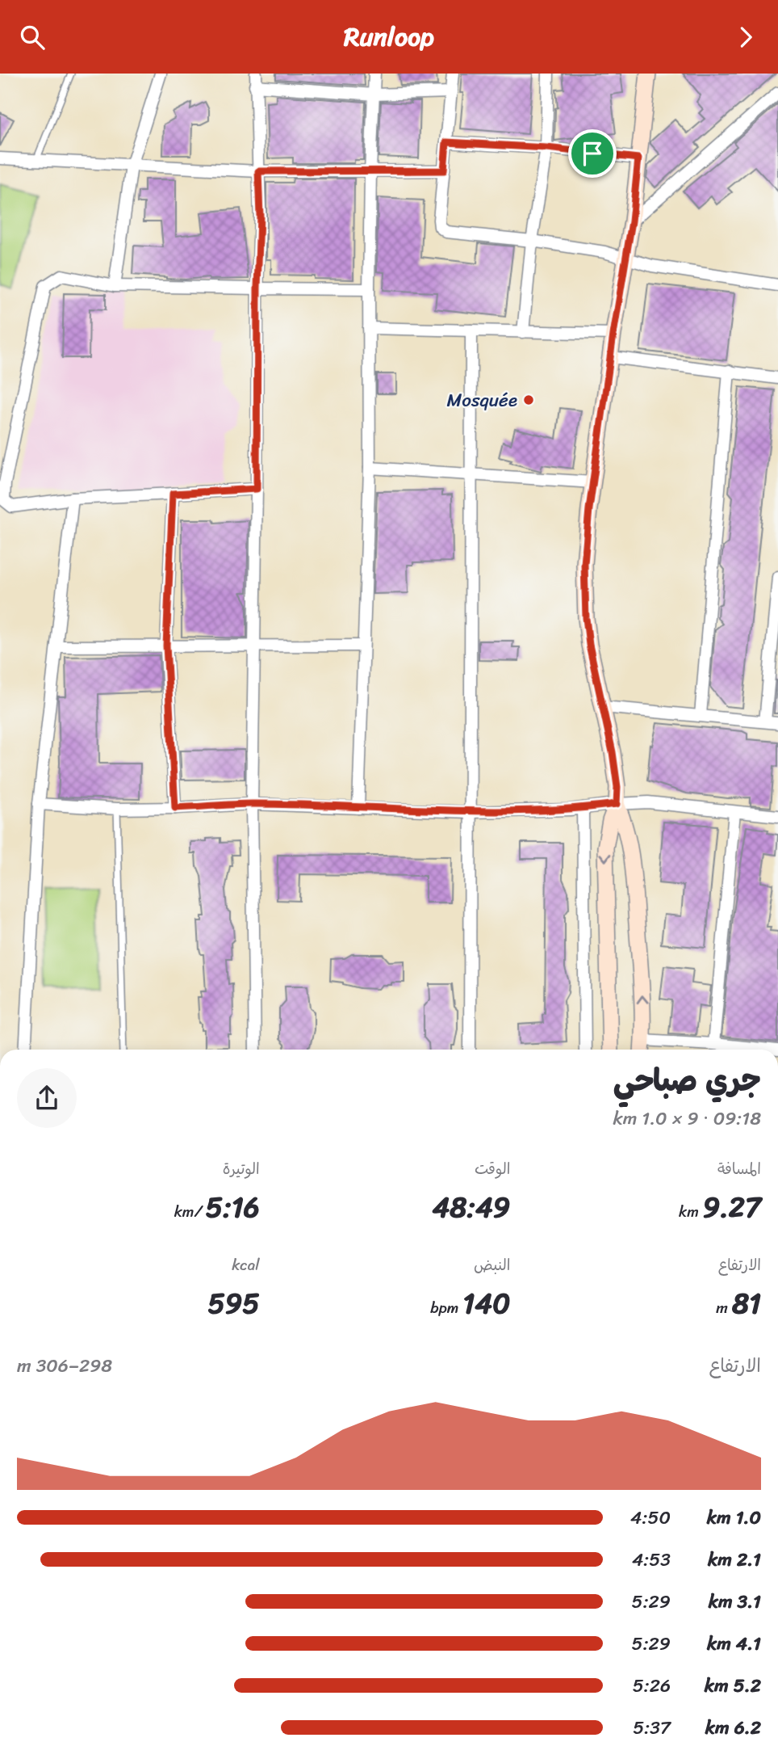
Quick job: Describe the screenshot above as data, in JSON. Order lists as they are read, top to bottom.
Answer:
{
  "places": ["Mosquée"],
  "page": {
    "header": "Runloop",
    "heading": ["جري صباحي", "09:18 · 9 × 1.0 km"],
    "stats": [
      ["المسافة", "9.27 km"],
      ["الوقت", "48:49"],
      ["الوتيرة", "5:16 /km"],
      ["الارتفاع", "81 m"],
      ["النبض", "140 bpm"],
      ["kcal", "595"]
    ],
    "chart": ["الارتفاع", "298–306 m"],
    "list": [
      {
        "name": "1.0 km",
        "note": "4:50"
      },
      {
        "name": "2.1 km",
        "note": "4:53"
      },
      {
        "name": "3.1 km",
        "note": "5:29"
      },
      {
        "name": "4.1 km",
        "note": "5:29"
      },
      {
        "name": "5.2 km",
        "note": "5:26"
      },
      {
        "name": "6.2 km",
        "note": "5:37"
      }
    ]
  }
}
